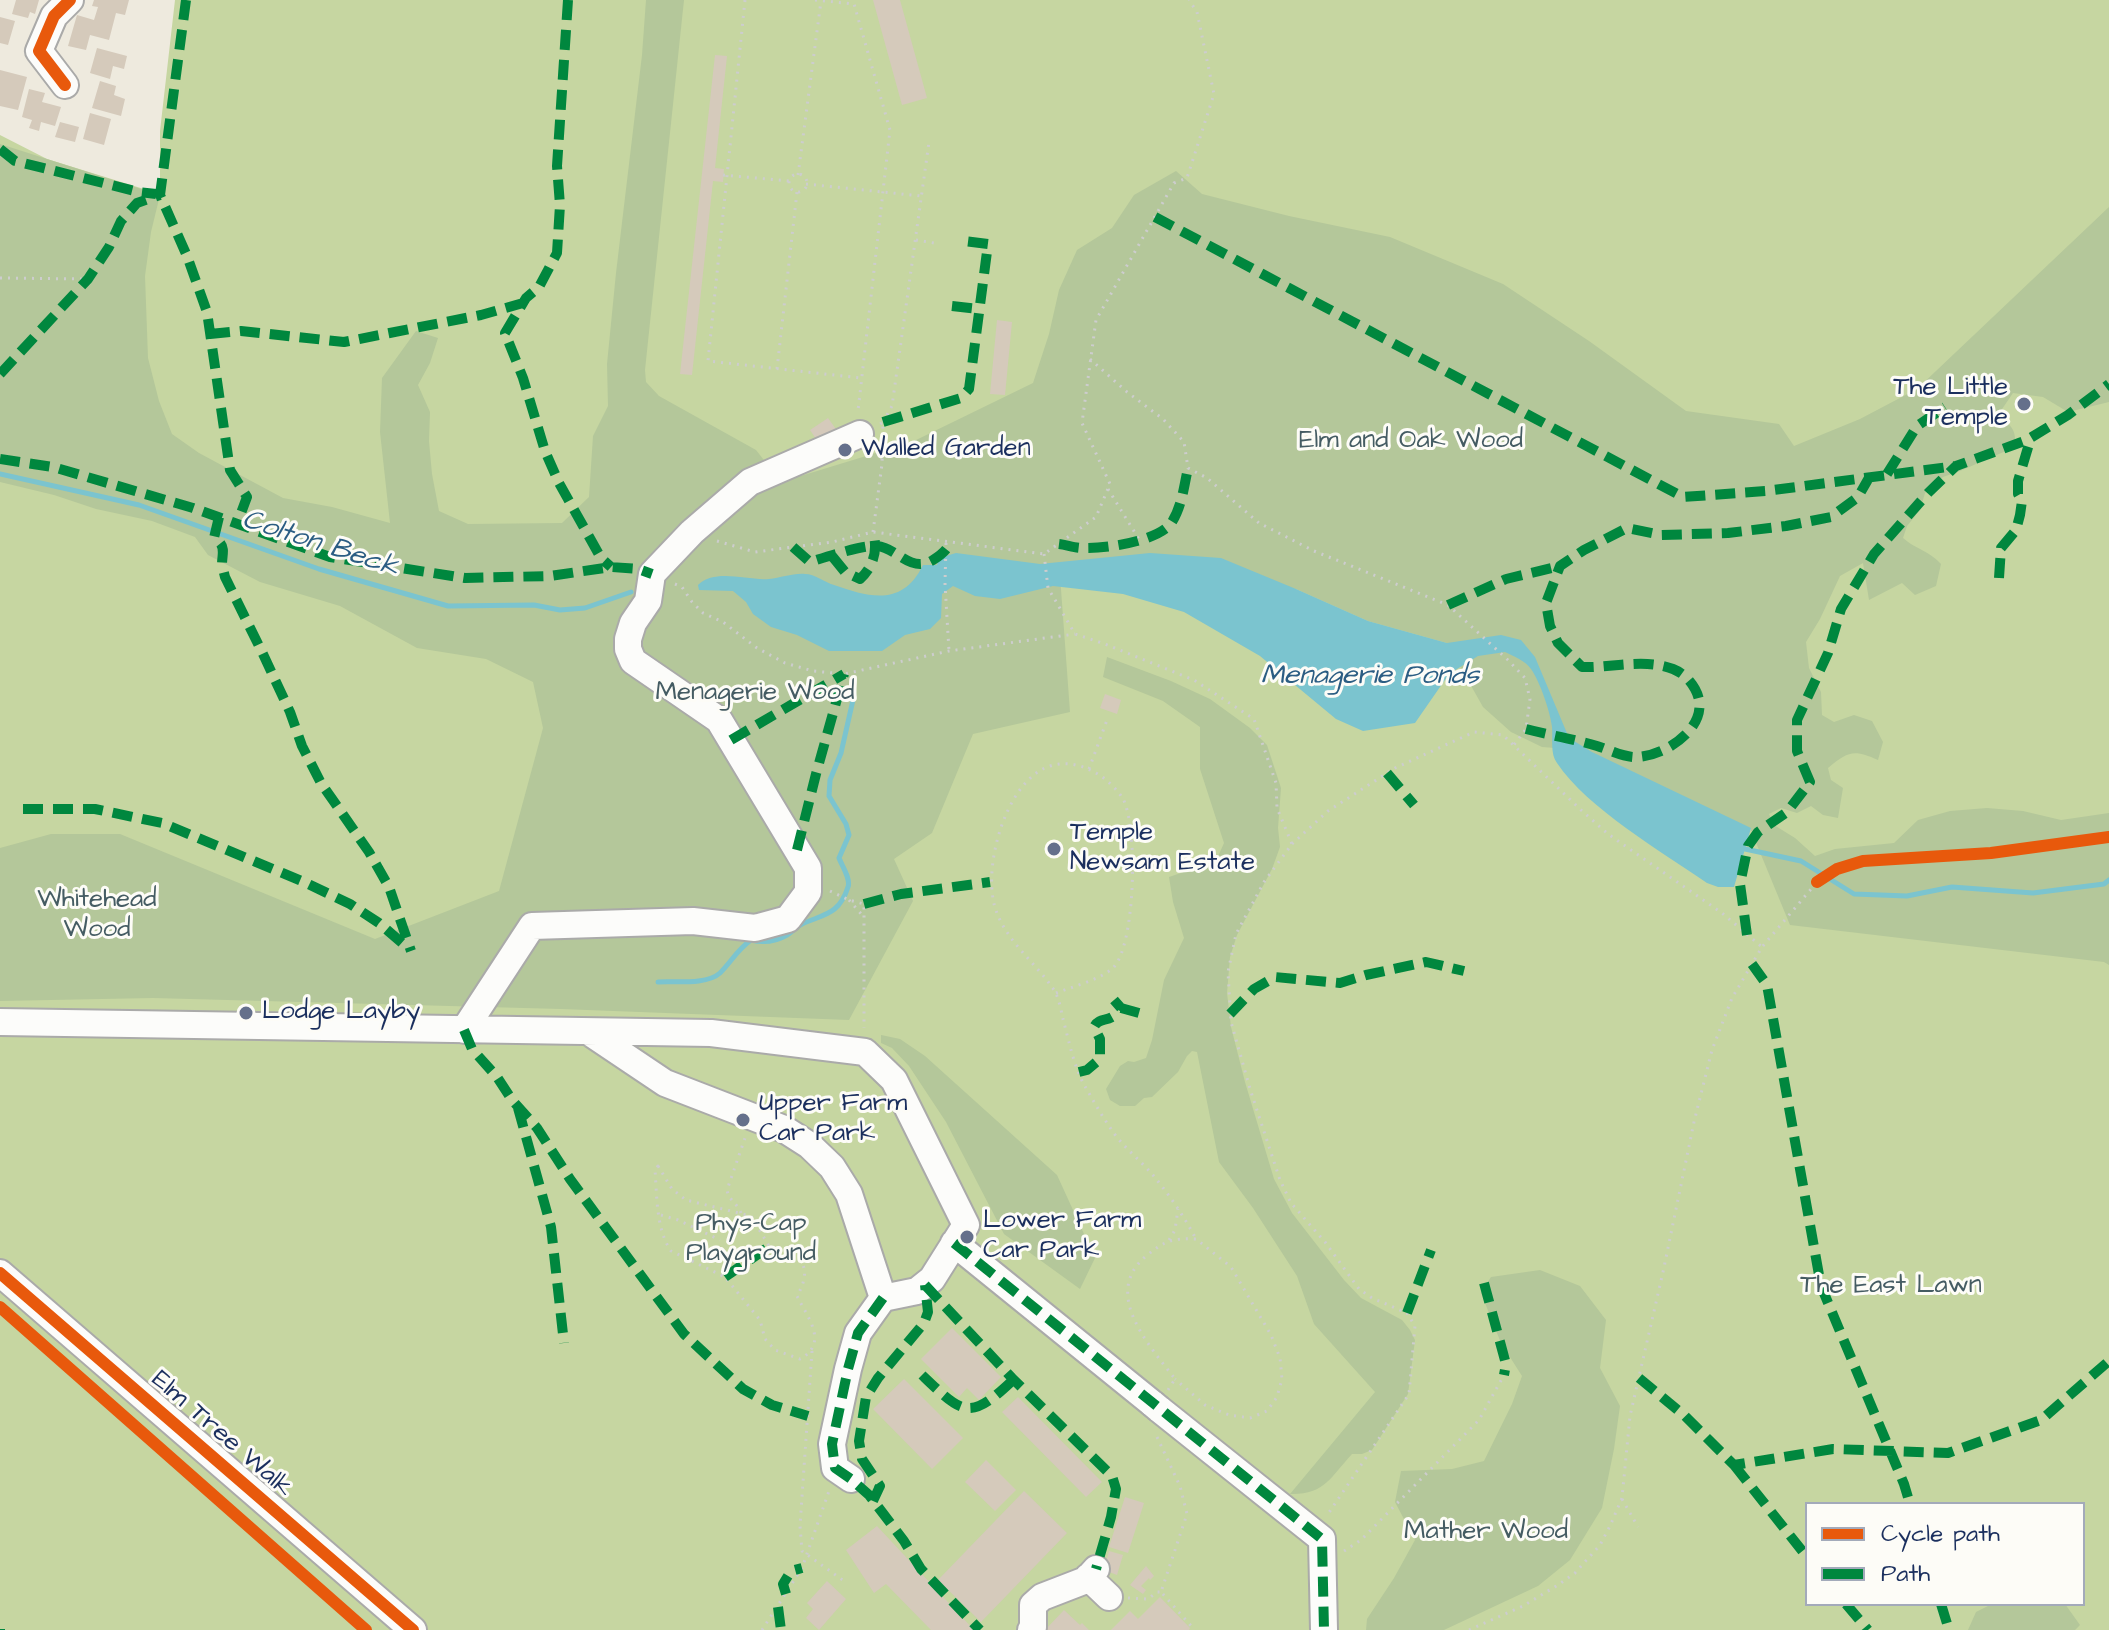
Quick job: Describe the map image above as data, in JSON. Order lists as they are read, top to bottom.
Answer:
{
  "streets": {
    "street": ["Elm Tree Walk"]
  },
  "water": ["Colton Beck", "Menagerie Ponds"],
  "parks": [
    "Elm and Oak Wood",
    "Menagerie Wood",
    "Whitehead Wood",
    "Phys-Cap Playground",
    "The East Lawn",
    "Mather Wood"
  ],
  "places": [
    "The Little Temple",
    "Walled Garden",
    "Temple Newsam Estate",
    "Lodge Layby",
    "Upper Farm Car Park",
    "Lower Farm Car Park"
  ],
  "legend": ["Cycle path", "Path"]
}
